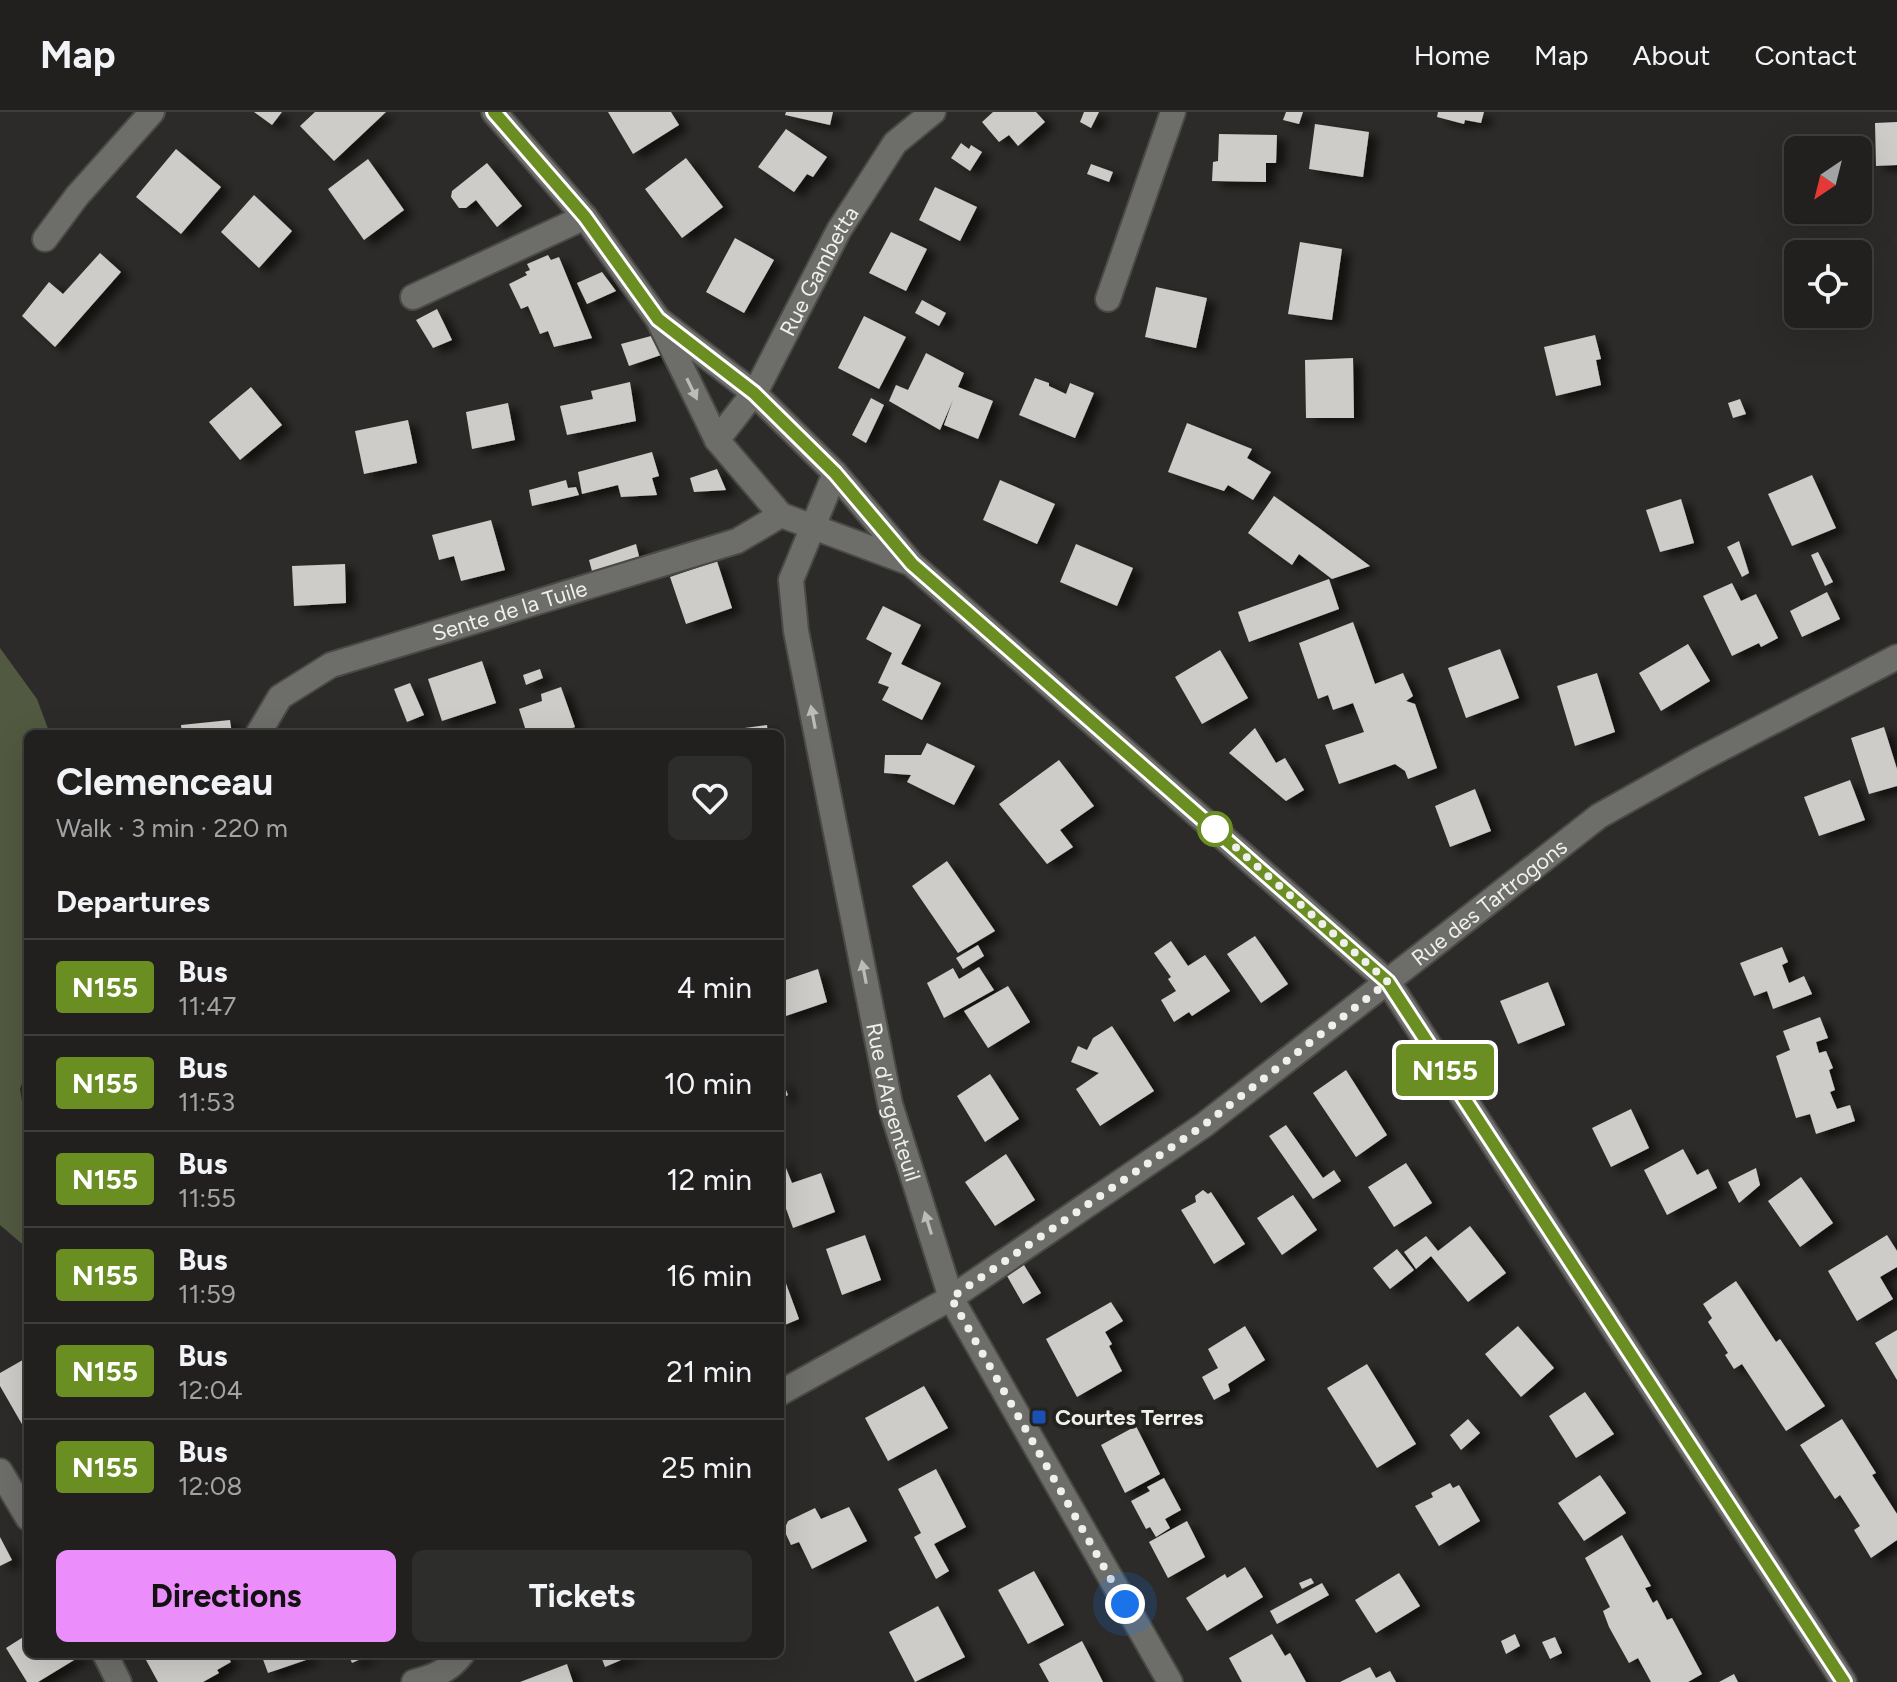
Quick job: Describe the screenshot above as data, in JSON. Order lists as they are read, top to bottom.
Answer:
{
  "streets": {
    "street": [
      "Rue Gambetta",
      "Sente de la Tuile",
      "Rue des Tartrogons",
      "Rue d'Argenteuil"
    ]
  },
  "crossings": [
    ["Rue des Tartrogons", "Rue d'Argenteuil"]
  ],
  "one_way": ["Rue d'Argenteuil"],
  "places": {
    "transit": ["Courtes Terres"]
  },
  "lines": ["bus line N155"],
  "north": "bottom left",
  "page": {
    "header": "Map",
    "nav": [
      "Home",
      "Map",
      "About",
      "Contact"
    ],
    "on_map": "N155",
    "heading": [
      ["Clemenceau", "Walk · 3 min · 220 m"],
      "Departures"
    ],
    "list": [
      {
        "mark": "N155",
        "name": "Bus",
        "note": "11:47",
        "value": "4 min"
      },
      {
        "mark": "N155",
        "name": "Bus",
        "note": "11:53",
        "value": "10 min"
      },
      {
        "mark": "N155",
        "name": "Bus",
        "note": "11:55",
        "value": "12 min"
      },
      {
        "mark": "N155",
        "name": "Bus",
        "note": "11:59",
        "value": "16 min"
      },
      {
        "mark": "N155",
        "name": "Bus",
        "note": "12:04",
        "value": "21 min"
      },
      {
        "mark": "N155",
        "name": "Bus",
        "note": "12:08",
        "value": "25 min"
      }
    ],
    "buttons": ["Directions", "Tickets"]
  }
}
